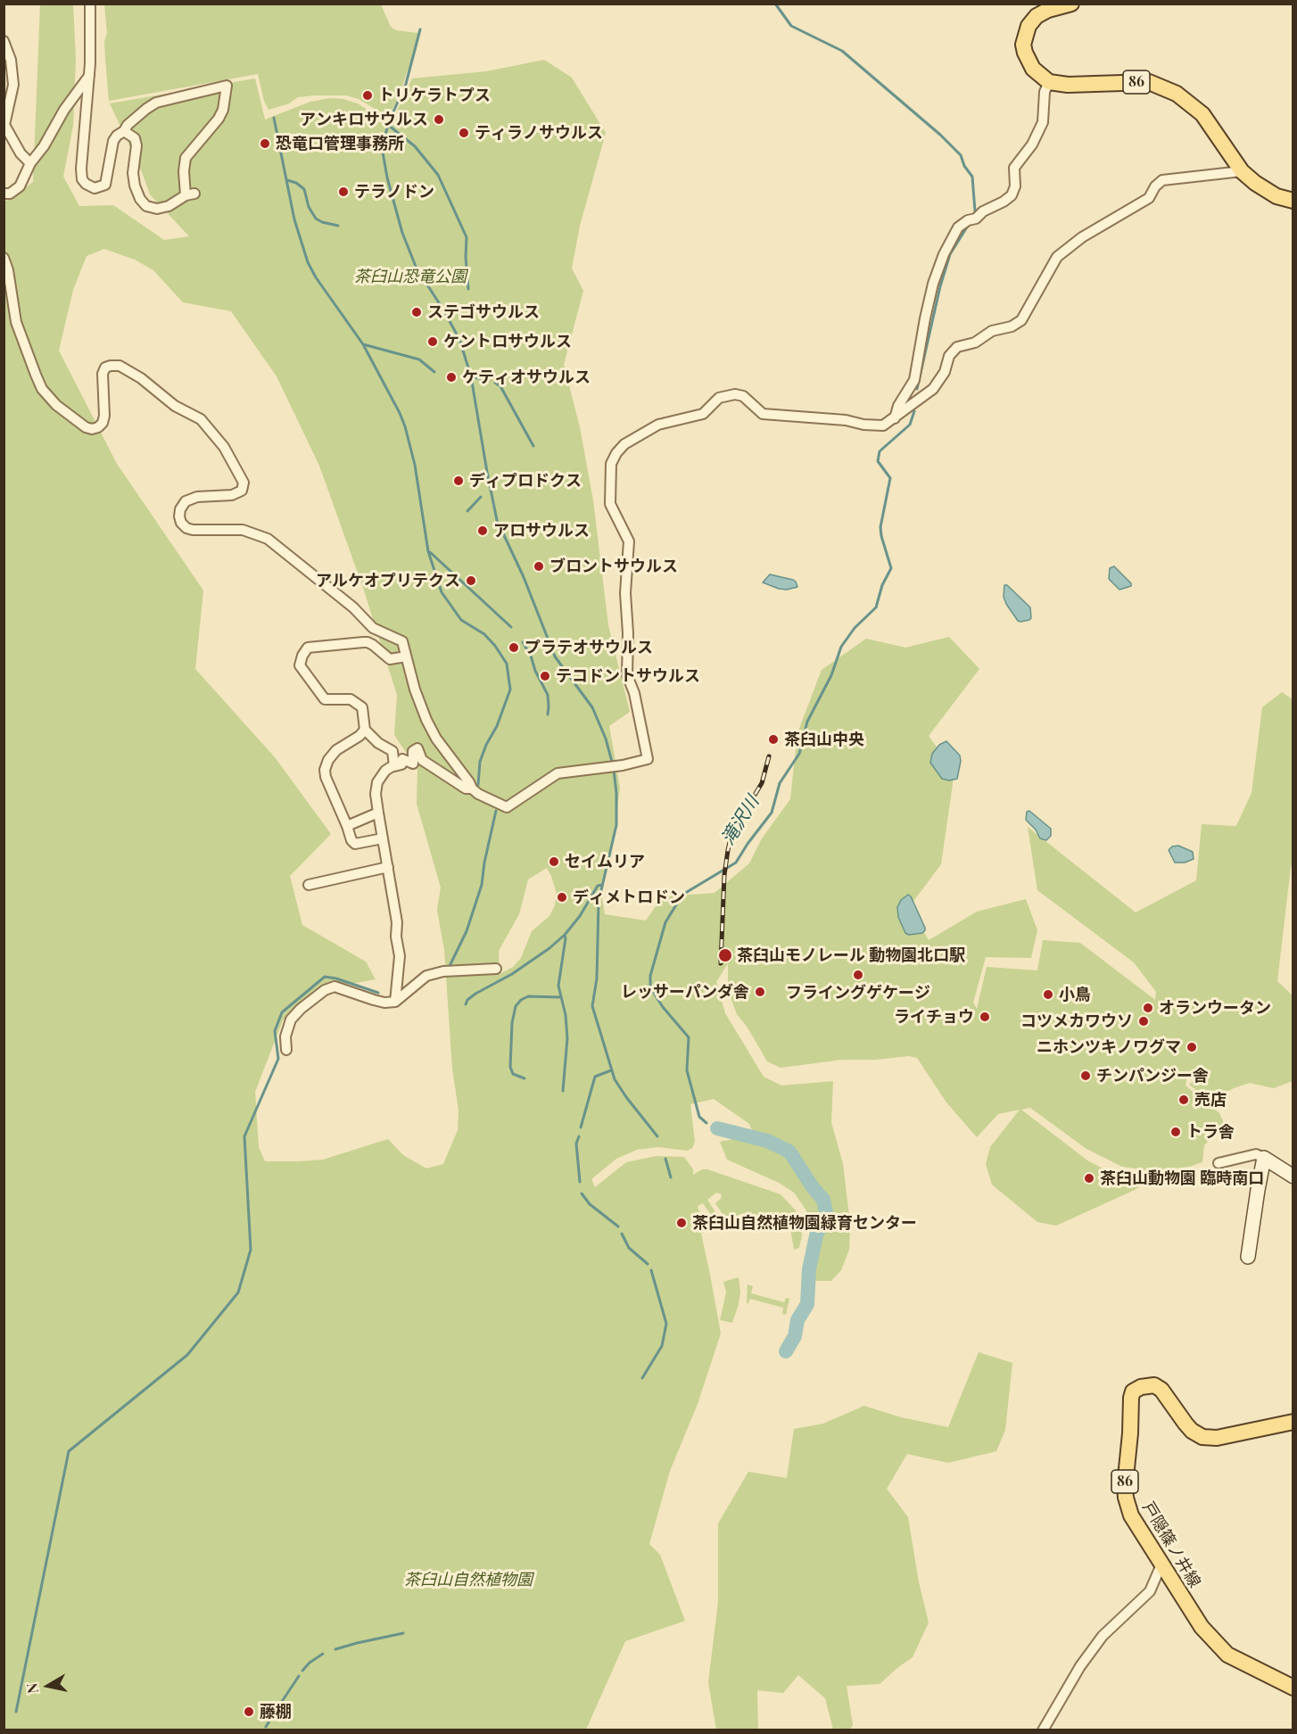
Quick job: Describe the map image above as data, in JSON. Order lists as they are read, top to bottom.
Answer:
{
  "streets": {
    "main road": ["86", "戸隠篠ノ井線"]
  },
  "water": ["滝沢川"],
  "parks": ["茶臼山恐竜公園", "茶臼山自然植物園"],
  "places": [
    "トリケラトプス",
    "アンキロサウルス",
    "ティラノサウルス",
    "恐竜口管理事務所",
    "テラノドン",
    "ステゴサウルス",
    "ケントロサウルス",
    "ケティオサウルス",
    "ディプロドクス",
    "アロサウルス",
    "ブロントサウルス",
    "アルケオプリテクス",
    "プラテオサウルス",
    "テコドントサウルス",
    "茶臼山中央",
    "セイムリア",
    "ディメトロドン",
    "茶臼山モノレール 動物園北口駅",
    "フライングゲケージ",
    "レッサーパンダ舎",
    "小鳥",
    "オランウータン",
    "ライチョウ",
    "コツメカワウソ",
    "ニホンツキノワグマ",
    "チンパンジー舎",
    "売店",
    "トラ舎",
    "茶臼山動物園 臨時南口",
    "茶臼山自然植物園緑育センター",
    "藤棚"
  ],
  "north": "left"
}
